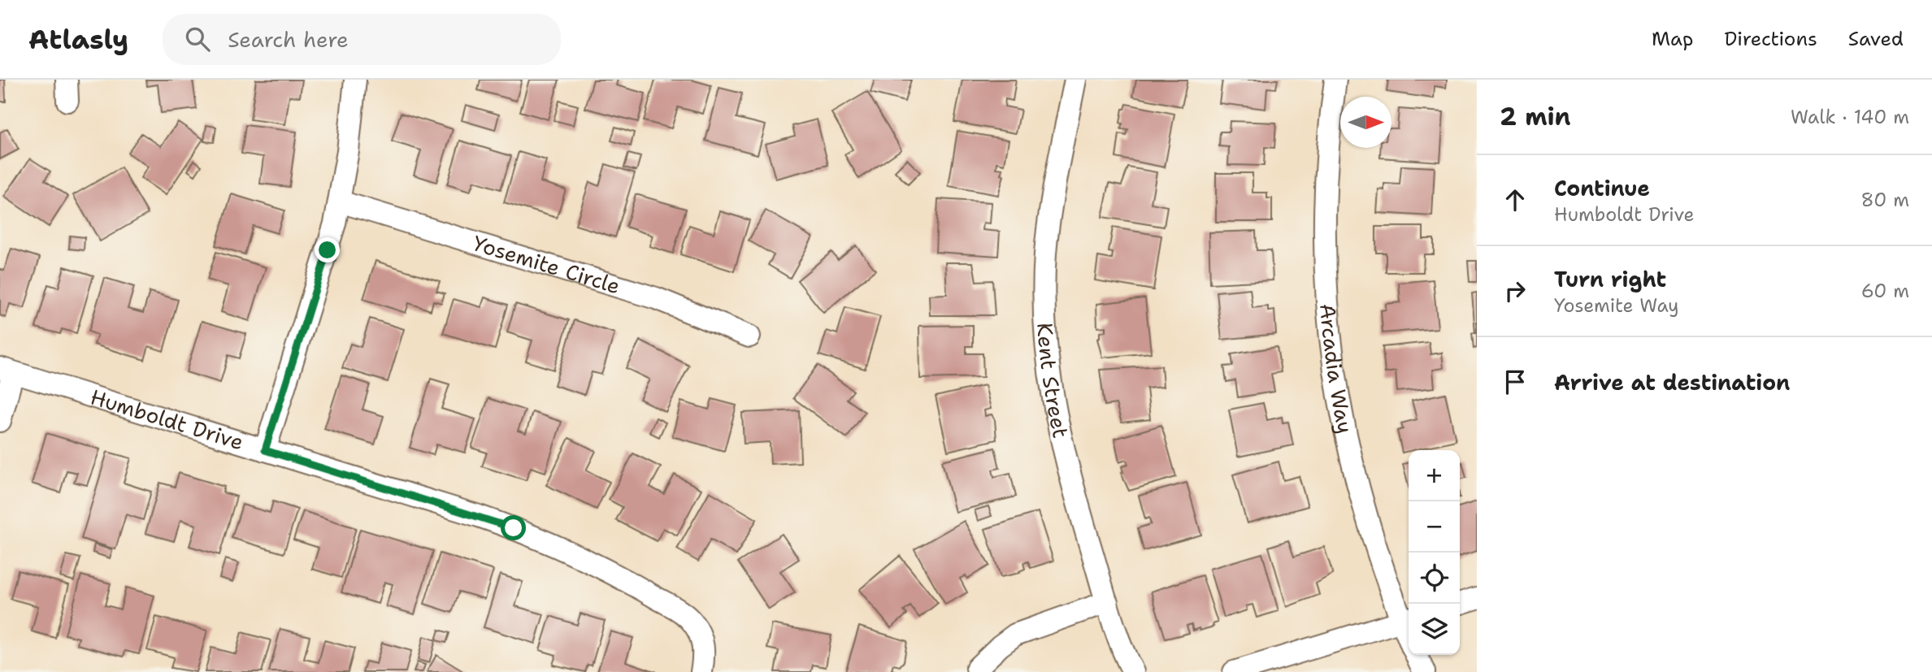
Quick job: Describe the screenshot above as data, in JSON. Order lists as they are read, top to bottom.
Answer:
{
  "streets": {
    "street": [
      "Yosemite Circle",
      "Arcadia Way",
      "Kent Street",
      "Humboldt Drive"
    ]
  },
  "north": "right",
  "page": {
    "header": "Atlasly",
    "search": "Search here",
    "nav": ["Map", "Directions", "Saved"],
    "heading": ["2 min", "Walk · 140 m"],
    "list": [
      ["Continue", "Humboldt Drive", "80 m"],
      ["Turn right", "Yosemite Way", "60 m"],
      "Arrive at destination"
    ],
    "map_buttons": ["+", "−"]
  }
}
